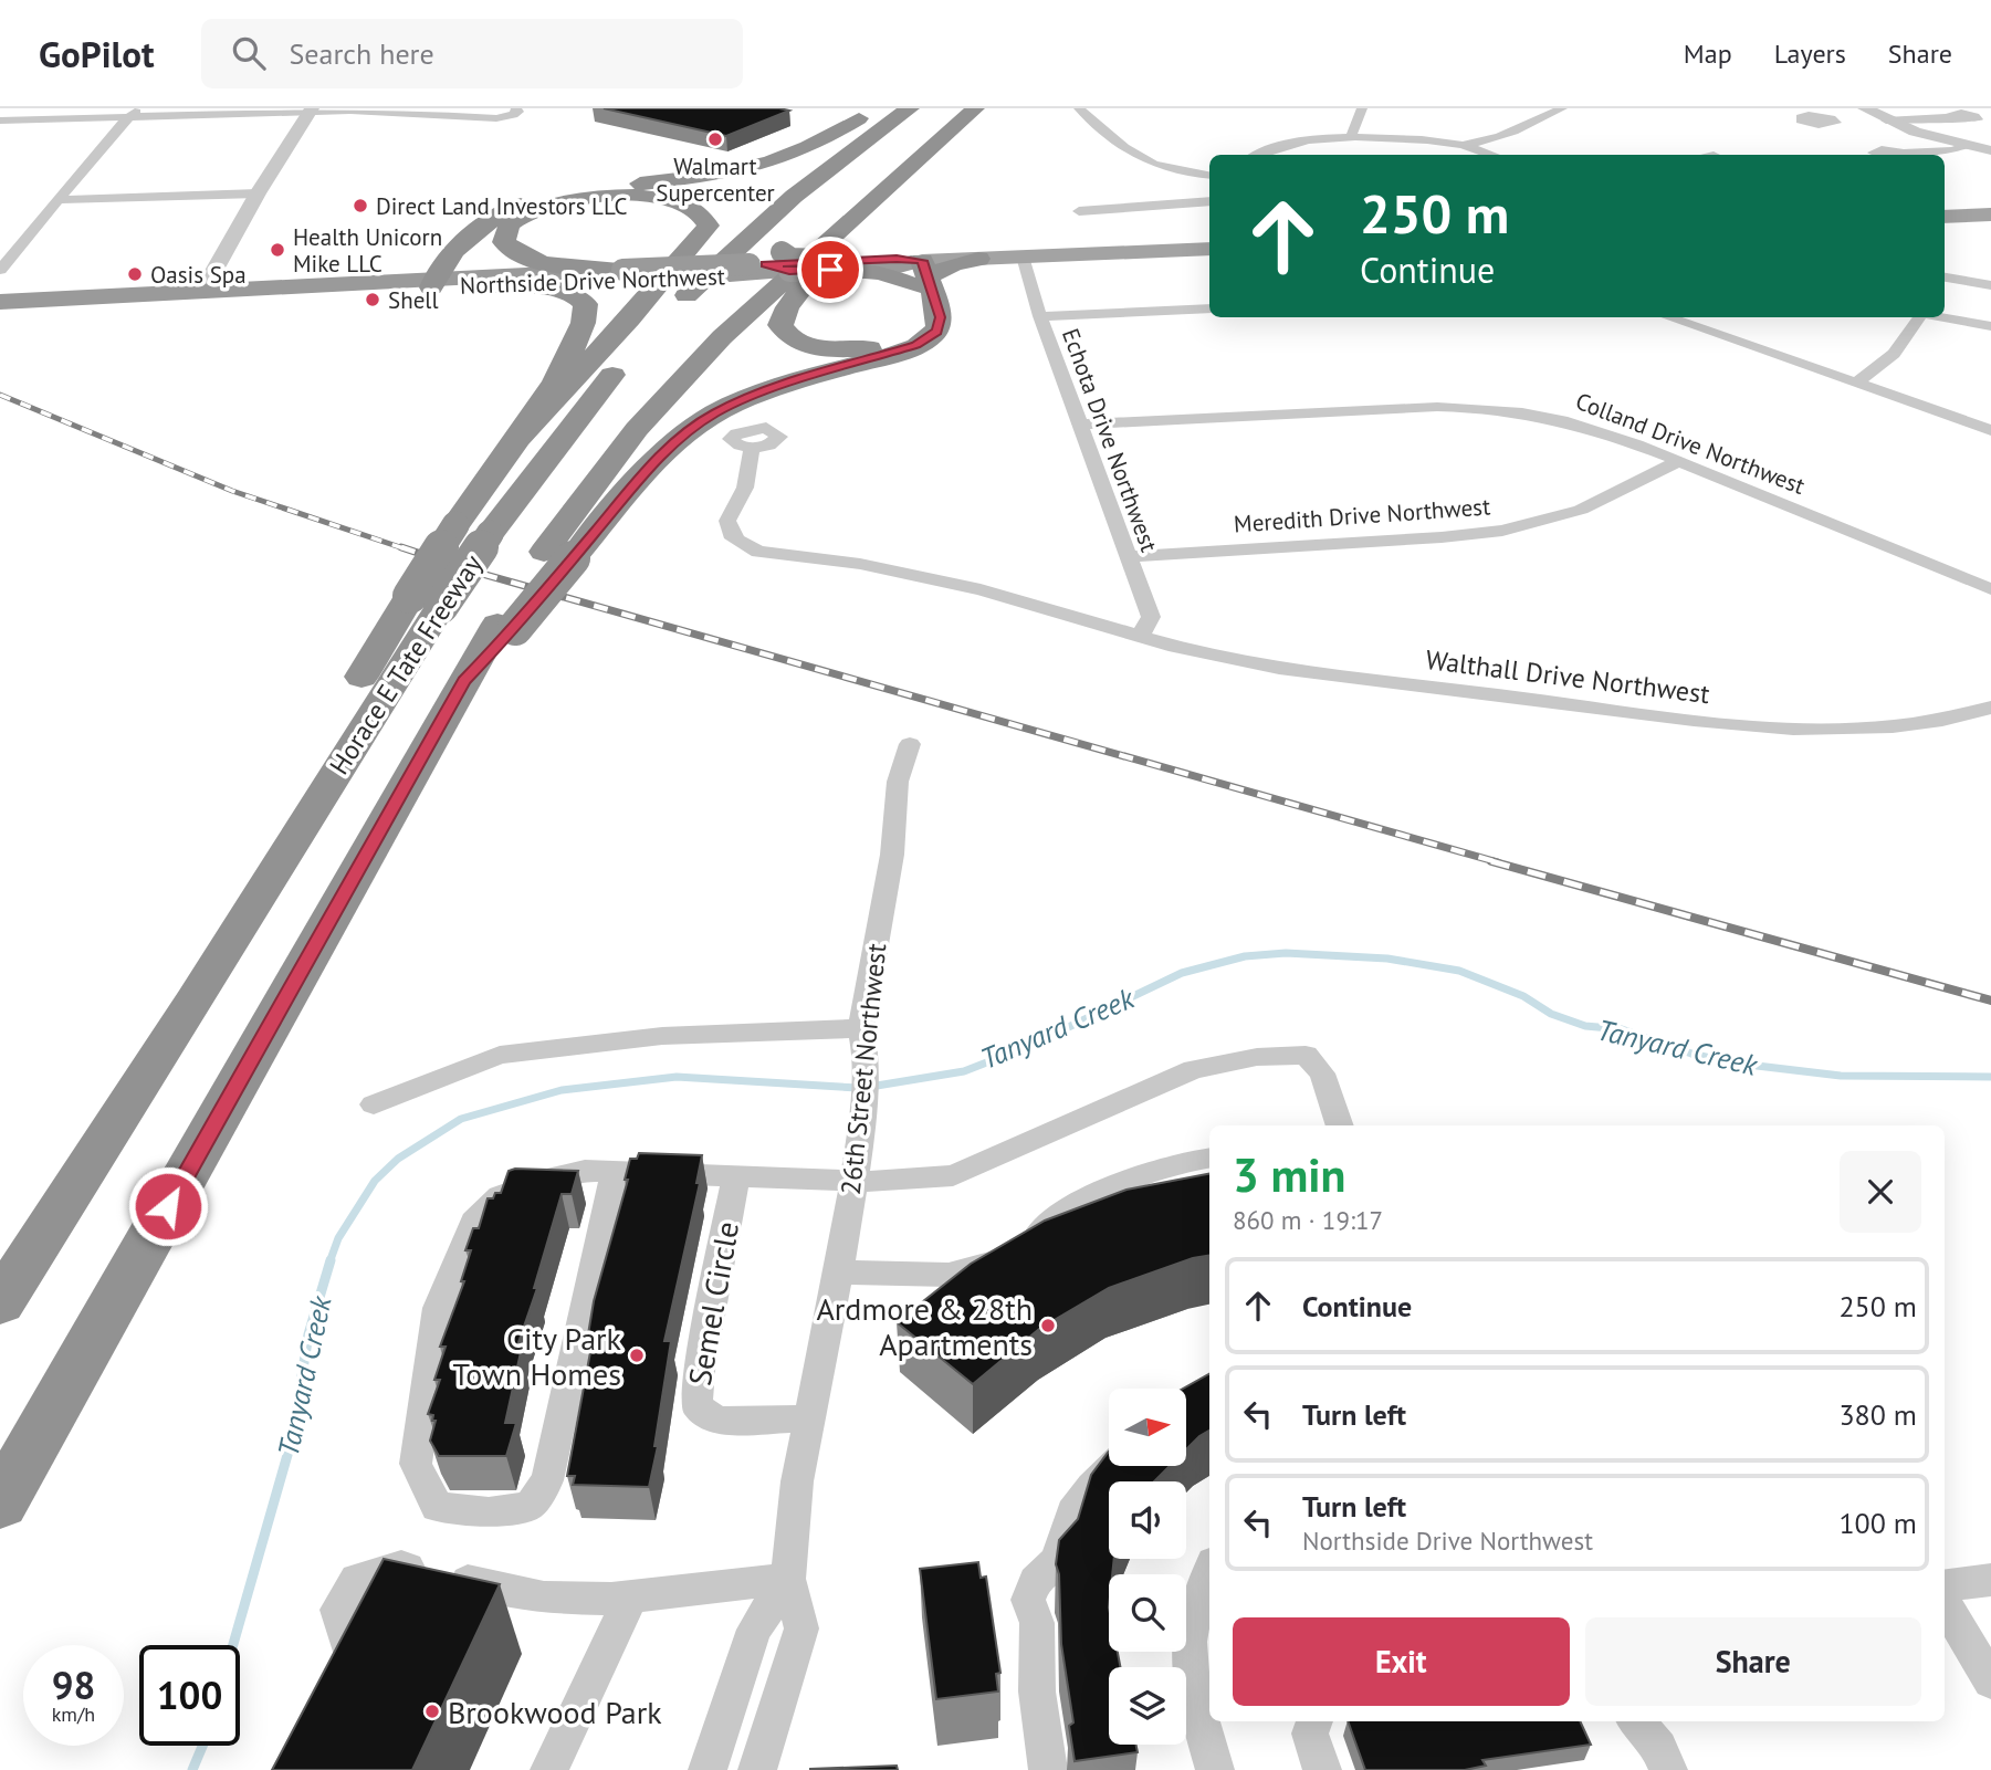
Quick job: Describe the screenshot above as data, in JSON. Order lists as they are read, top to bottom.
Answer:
{
  "streets": {
    "highway": ["Northside Drive Northwest", "Horace E Tate Freeway"],
    "street": [
      "Echota Drive Northwest",
      "Colland Drive Northwest",
      "Meredith Drive Northwest",
      "Walthall Drive Northwest",
      "26th Street Northwest",
      "Semel Circle"
    ]
  },
  "crossings": [
    ["Echota Drive Northwest", "Colland Drive Northwest"],
    ["Echota Drive Northwest", "Meredith Drive Northwest"],
    ["Echota Drive Northwest", "Walthall Drive Northwest"],
    ["Colland Drive Northwest", "Meredith Drive Northwest"],
    ["26th Street Northwest", "Semel Circle"]
  ],
  "water": ["Tanyard Creek"],
  "places": [
    "Walmart Supercenter",
    "Direct Land Investors LLC",
    "Health Unicorn Mike LLC",
    "Oasis Spa",
    "Shell",
    "Ardmore & 28th Apartments",
    "City Park Town Homes",
    "Brookwood Park"
  ],
  "north": "right",
  "page": {
    "header": "GoPilot",
    "search": "Search here",
    "nav": ["Map", "Layers", "Share"],
    "turn": ["250 m", "Continue"],
    "heading": ["3 min", "860 m · 19:17"],
    "list": [
      {
        "name": "Continue",
        "value": "250 m"
      },
      {
        "name": "Turn left",
        "value": "380 m"
      },
      {
        "name": "Turn left",
        "note": "Northside Drive Northwest",
        "value": "100 m"
      }
    ],
    "buttons": ["Exit", "Share"],
    "speed": "98 km/h",
    "limit": "100"
  }
}
